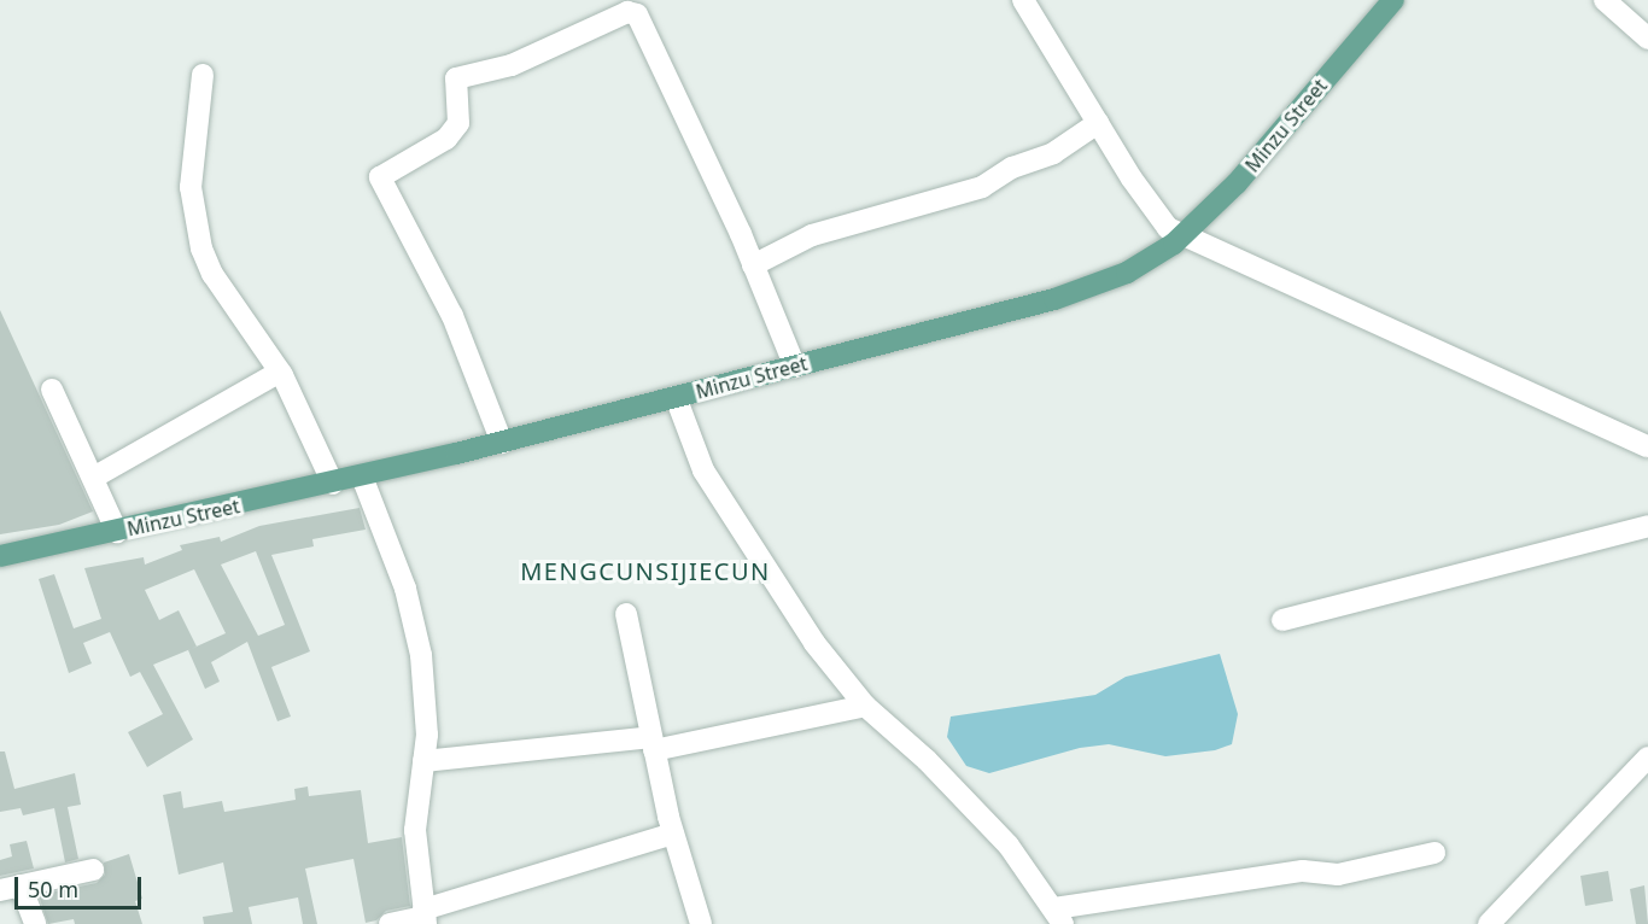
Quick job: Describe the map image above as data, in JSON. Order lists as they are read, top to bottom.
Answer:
{
  "streets": {
    "main road": ["Minzu Street"]
  },
  "districts": ["MENGCUNSIJIECUN"],
  "scale_bar": "50 m"
}
